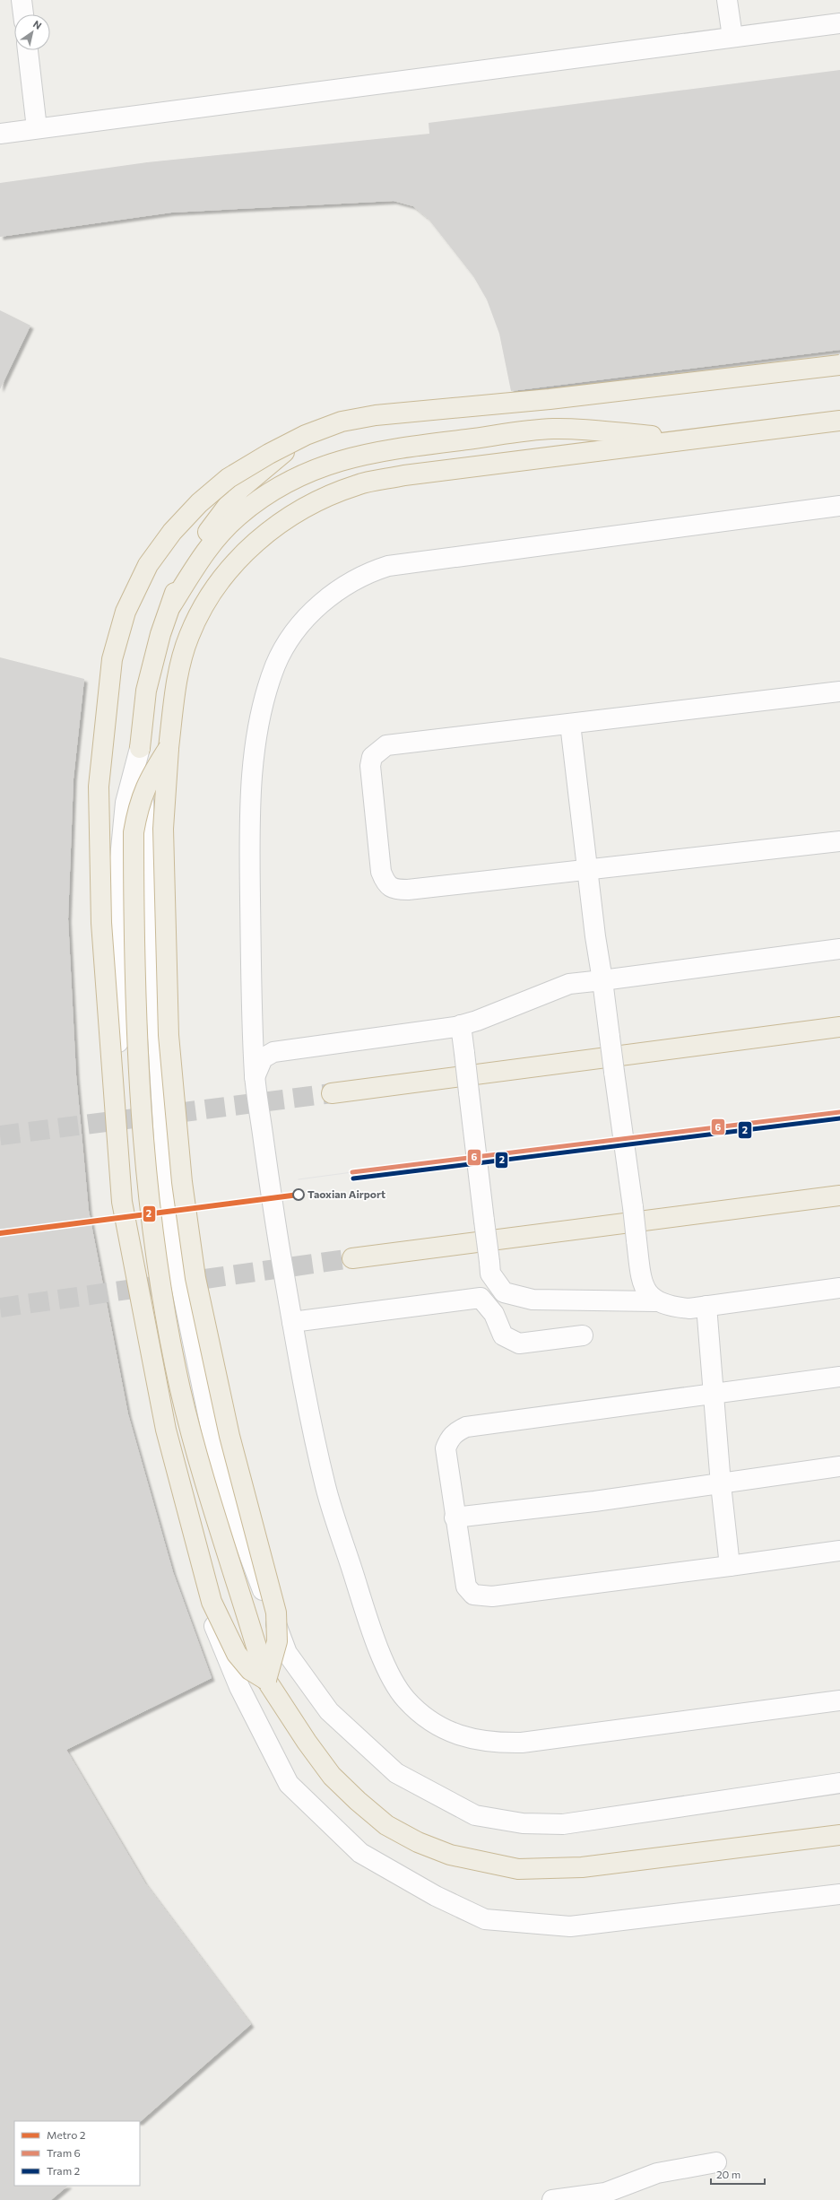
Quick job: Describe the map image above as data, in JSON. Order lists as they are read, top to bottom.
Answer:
{
  "places": ["Taoxian Airport"],
  "lines": ["tram line 6", "tram line 2", "metro line 2"],
  "legend": ["Metro 2", "Tram 6", "Tram 2"],
  "scale_bar": "20 m",
  "north": "top right"
}
